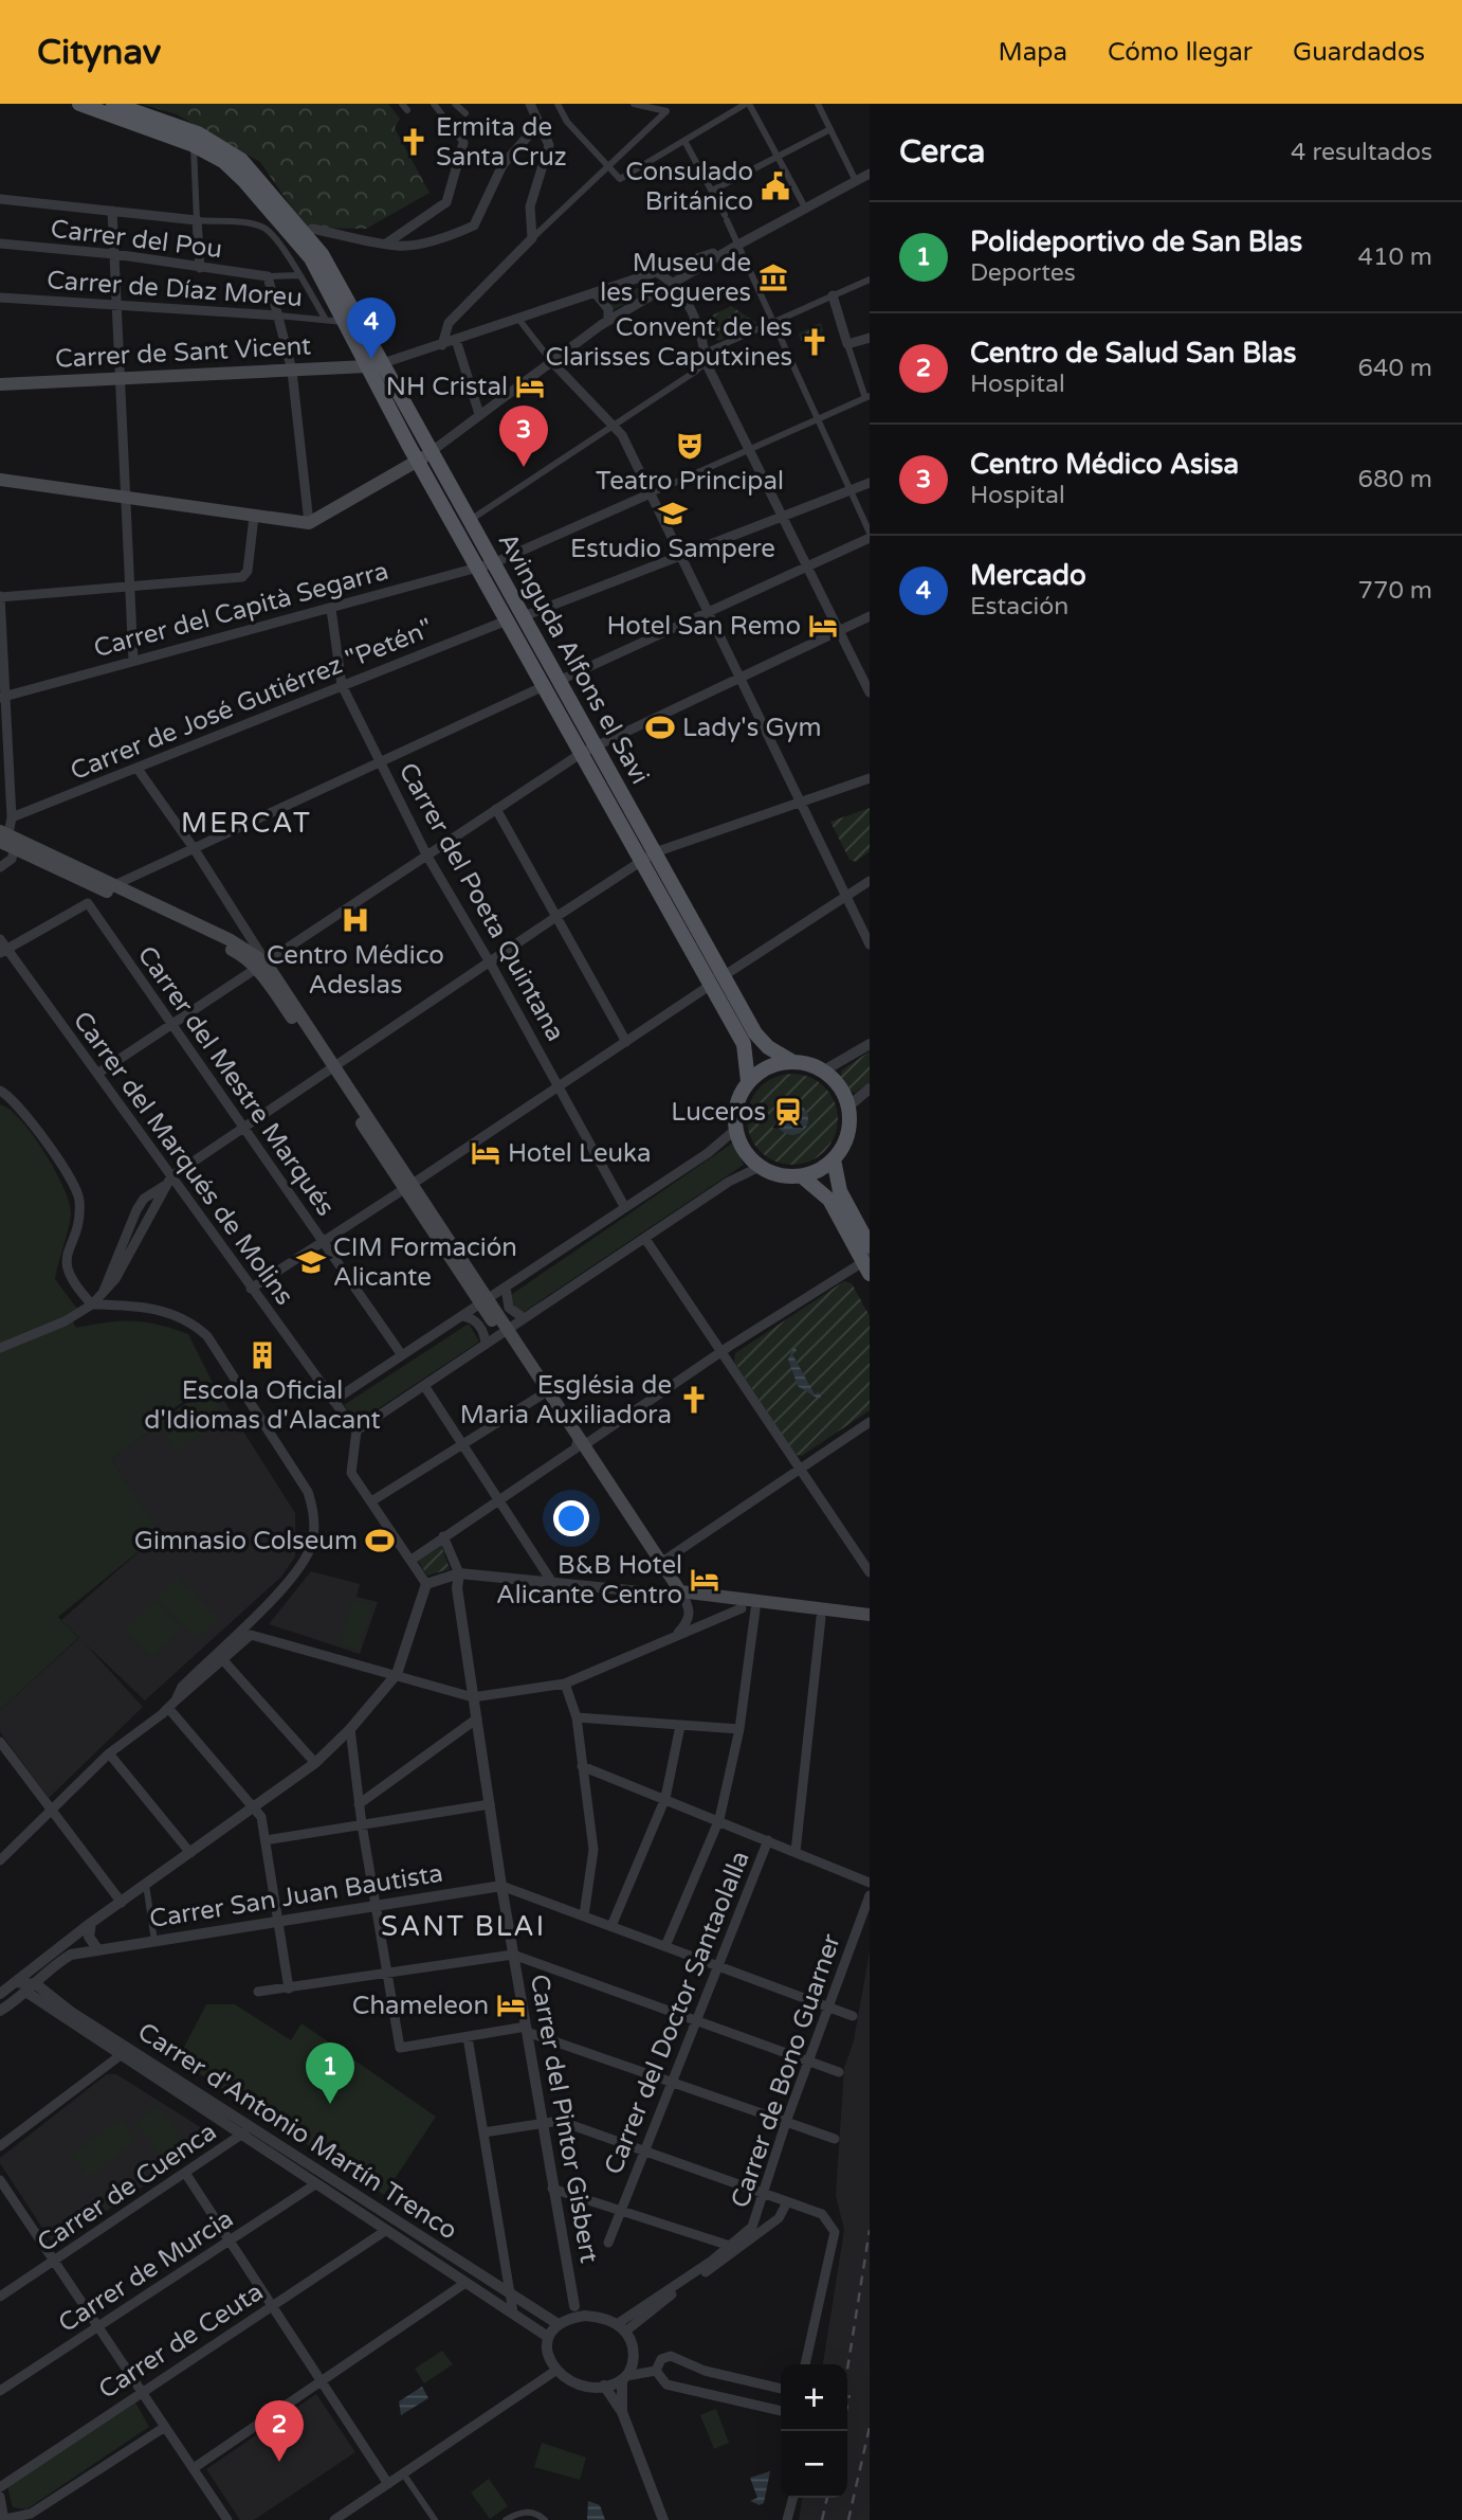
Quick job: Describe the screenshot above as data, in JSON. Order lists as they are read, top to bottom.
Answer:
{
  "streets": {
    "main road": ["Carrer de Sant Vicent", "Avinguda Alfons el Savi"],
    "street": [
      "Carrer del Pou",
      "Carrer de Díaz Moreu",
      "Carrer del Capità Segarra",
      "Carrer de José Gutiérrez \"Petén\"",
      "Carrer del Poeta Quintana",
      "Carrer del Mestre Marqués",
      "Carrer del Marqués de Molins",
      "Carrer San Juan Bautista",
      "Carrer del Doctor Santaolalla",
      "Carrer de Bono Guarner",
      "Carrer del Pintor Gisbert",
      "Carrer d'Antonio Martín Trenco",
      "Carrer de Cuenca",
      "Carrer de Murcia",
      "Carrer de Ceuta"
    ]
  },
  "crossings": [
    ["Carrer de Sant Vicent", "Avinguda Alfons el Savi"],
    ["Carrer del Capità Segarra", "Avinguda Alfons el Savi"],
    ["Carrer del Capità Segarra", "Carrer del Poeta Quintana"],
    ["Avinguda Alfons el Savi", "Carrer de José Gutiérrez \"Petén\""],
    ["Carrer de José Gutiérrez \"Petén\"", "Carrer del Poeta Quintana"],
    ["Carrer San Juan Bautista", "Carrer del Pintor Gisbert"],
    ["Carrer San Juan Bautista", "Carrer d'Antonio Martín Trenco"],
    ["Carrer de Bono Guarner", "Carrer del Pintor Gisbert"],
    ["Carrer de Bono Guarner", "Carrer d'Antonio Martín Trenco"],
    ["Carrer del Pintor Gisbert", "Carrer d'Antonio Martín Trenco"],
    ["Carrer d'Antonio Martín Trenco", "Carrer de Cuenca"],
    ["Carrer d'Antonio Martín Trenco", "Carrer de Murcia"],
    ["Carrer d'Antonio Martín Trenco", "Carrer de Ceuta"]
  ],
  "districts": ["MERCAT", "SANT BLAI"],
  "places": {
    "church": ["Ermita de Santa Cruz", "Convent de les Clarisses Caputxines", "Església de Maria Auxiliadora"],
    "public building": ["Consulado Británico"],
    "museum": ["Museu de les Fogueres"],
    "hotel": [
      "NH Cristal",
      "Hotel San Remo",
      "Hotel Leuka",
      "B&B Hotel Alicante Centro",
      "Chameleon"
    ],
    "theatre": ["Teatro Principal"],
    "school or university": ["Estudio Sampere", "CIM Formación Alicante"],
    "sports": ["Lady's Gym", "Gimnasio Colseum"],
    "hospital": ["Centro Médico Adeslas"],
    "station": ["Luceros"],
    "building": ["Escola Oficial d'Idiomas d'Alacant"]
  },
  "page": {
    "header": "Citynav",
    "nav": ["Mapa", "Cómo llegar", "Guardados"],
    "heading": ["Cerca", "4 resultados"],
    "list": [
      {
        "mark": "1",
        "name": "Polideportivo de San Blas",
        "note": "Deportes",
        "value": "410 m"
      },
      {
        "mark": "2",
        "name": "Centro de Salud San Blas",
        "note": "Hospital",
        "value": "640 m"
      },
      {
        "mark": "3",
        "name": "Centro Médico Asisa",
        "note": "Hospital",
        "value": "680 m"
      },
      {
        "mark": "4",
        "name": "Mercado",
        "note": "Estación",
        "value": "770 m"
      }
    ],
    "pins": [
      "4",
      "3",
      "1",
      "2"
    ],
    "map_buttons": ["+", "−"]
  }
}
